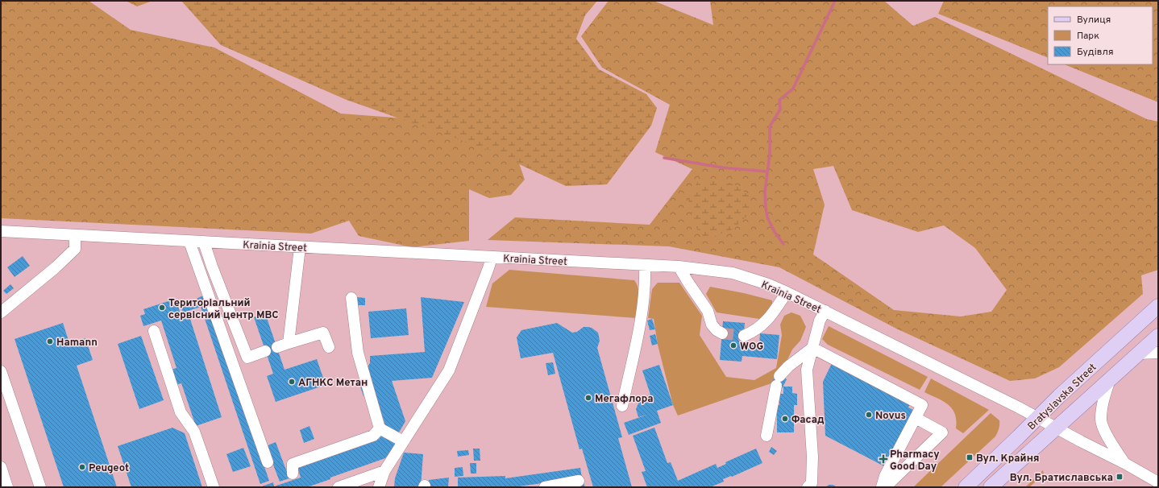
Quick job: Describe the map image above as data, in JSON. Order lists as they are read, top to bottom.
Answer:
{
  "streets": {
    "main road": ["Bratyslavska Street"],
    "street": ["Krainia Street"]
  },
  "crossings": [
    ["Krainia Street", "Bratyslavska Street"]
  ],
  "places": {
    "other": [
      "Територіальний сервісний центр МВС",
      "Hamann",
      "WOG",
      "АГНКС Метан",
      "Мегафлора",
      "Novus",
      "Фасад",
      "Peugeot"
    ],
    "transit": ["Вул. Крайня", "Вул. Братиславська"],
    "health": ["Pharmacy Good Day"]
  },
  "legend": ["Вулиця", "Парк", "Будівля"]
}
